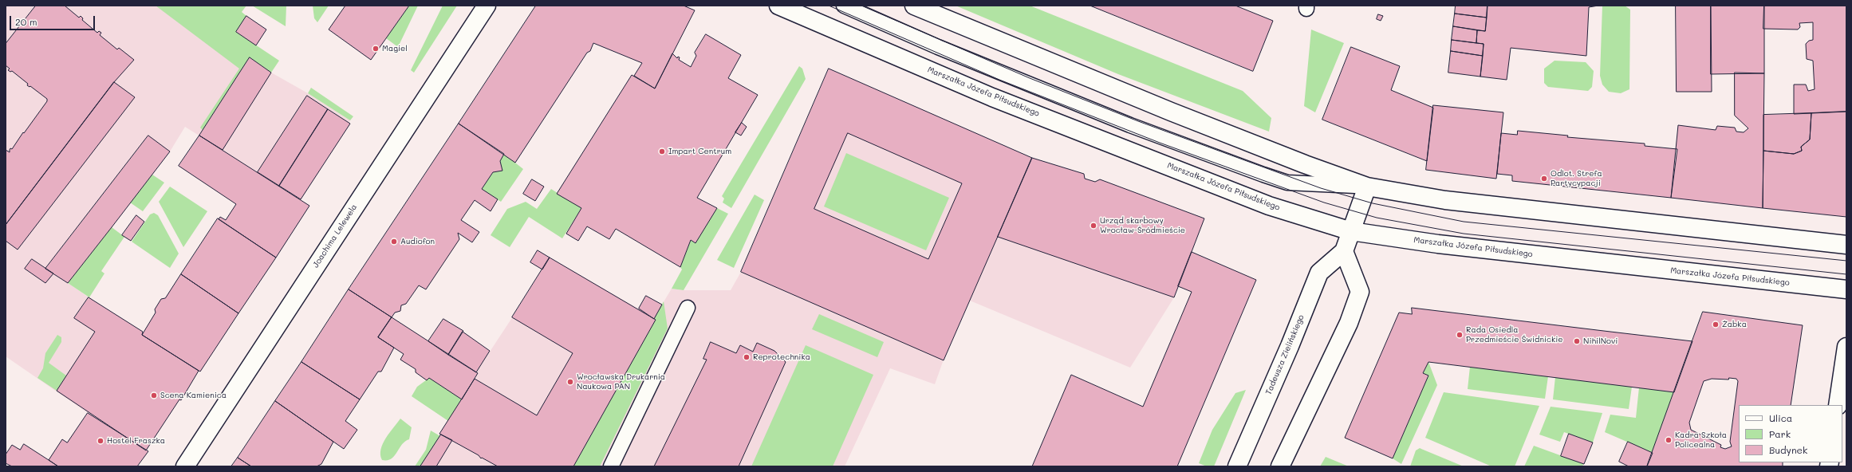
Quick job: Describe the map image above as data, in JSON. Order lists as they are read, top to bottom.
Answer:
{
  "streets": {
    "street": ["Marszałka Józefa Piłsudskiego", "Joachima Lelewela", "Tadeusza Zielińskiego"]
  },
  "crossings": [
    ["Marszałka Józefa Piłsudskiego", "Tadeusza Zielińskiego"]
  ],
  "places": [
    "Magiel",
    "Impart Centrum",
    "Odlot. Strefa Partycypacji",
    "Urząd skarbowy Wrocław-Śródmieście",
    "Audiofon",
    "Żabka",
    "Rada Osiedla Przedmieście Świdnickie",
    "NihilNovi",
    "Reprotechnika",
    "Wrocławska Drukarnia Naukowa PAN",
    "Scena Kamienica",
    "Kadra Szkoła Policealna",
    "Hostel Fraszka"
  ],
  "legend": ["Ulica", "Park", "Budynek"],
  "scale_bar": "20 m"
}
